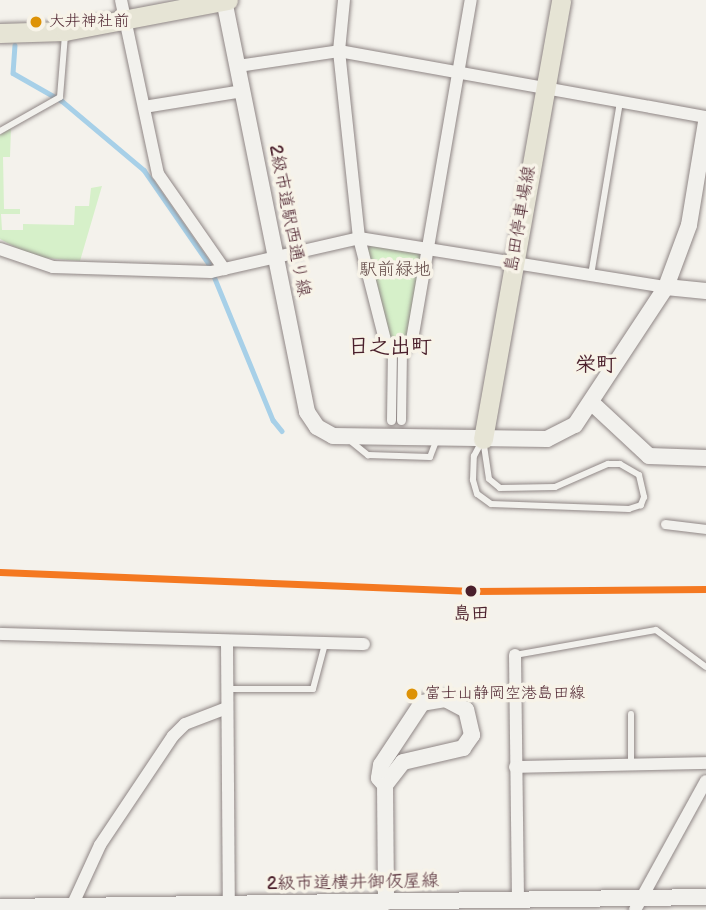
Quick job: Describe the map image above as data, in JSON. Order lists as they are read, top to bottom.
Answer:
{
  "streets": {
    "main road": ["島田停車場線"],
    "street": ["2級市道駅西通り線", "2級市道横井御仮屋線"]
  },
  "crossings": [
    ["島田停車場線", "2級市道駅西通り線"]
  ],
  "districts": ["日之出町", "栄町"],
  "parks": ["駅前緑地"],
  "places": ["大井神社前", "島田", "富士山静岡空港島田線"]
}
